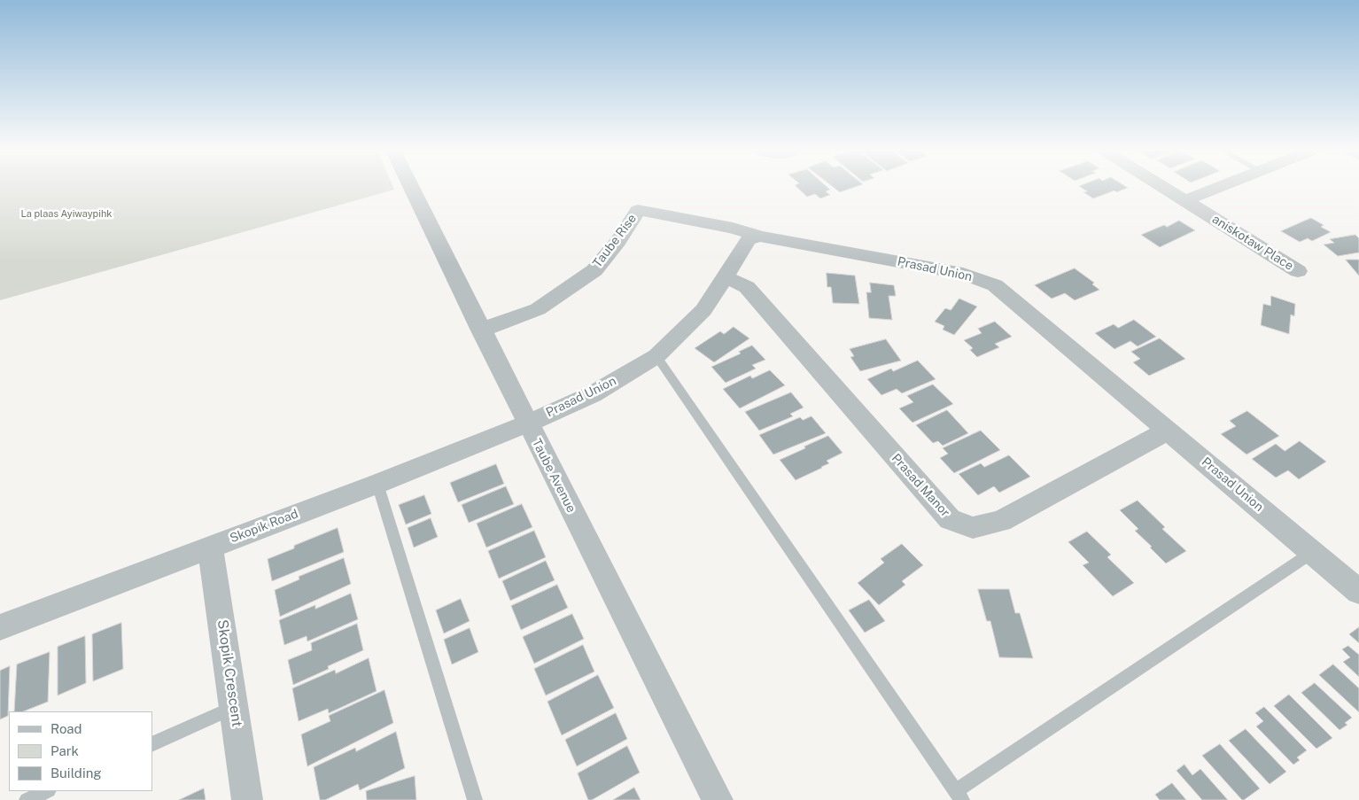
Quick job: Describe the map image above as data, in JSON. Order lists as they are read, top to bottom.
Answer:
{
  "streets": {
    "street": [
      "Taube Rise",
      "aniskotaw Place",
      "Prasad Union",
      "Taube Avenue",
      "Prasad Manor",
      "Skopik Road",
      "Skopik Crescent"
    ]
  },
  "crossings": [
    ["Taube Rise", "Prasad Union"],
    ["Taube Rise", "Taube Avenue"],
    ["Prasad Union", "Taube Avenue"],
    ["Prasad Union", "Prasad Manor"],
    ["Prasad Union", "Skopik Road"],
    ["Taube Avenue", "Skopik Road"],
    ["Skopik Road", "Skopik Crescent"]
  ],
  "parks": ["La plaas Ayiwaypihk"],
  "legend": ["Road", "Park", "Building"]
}
